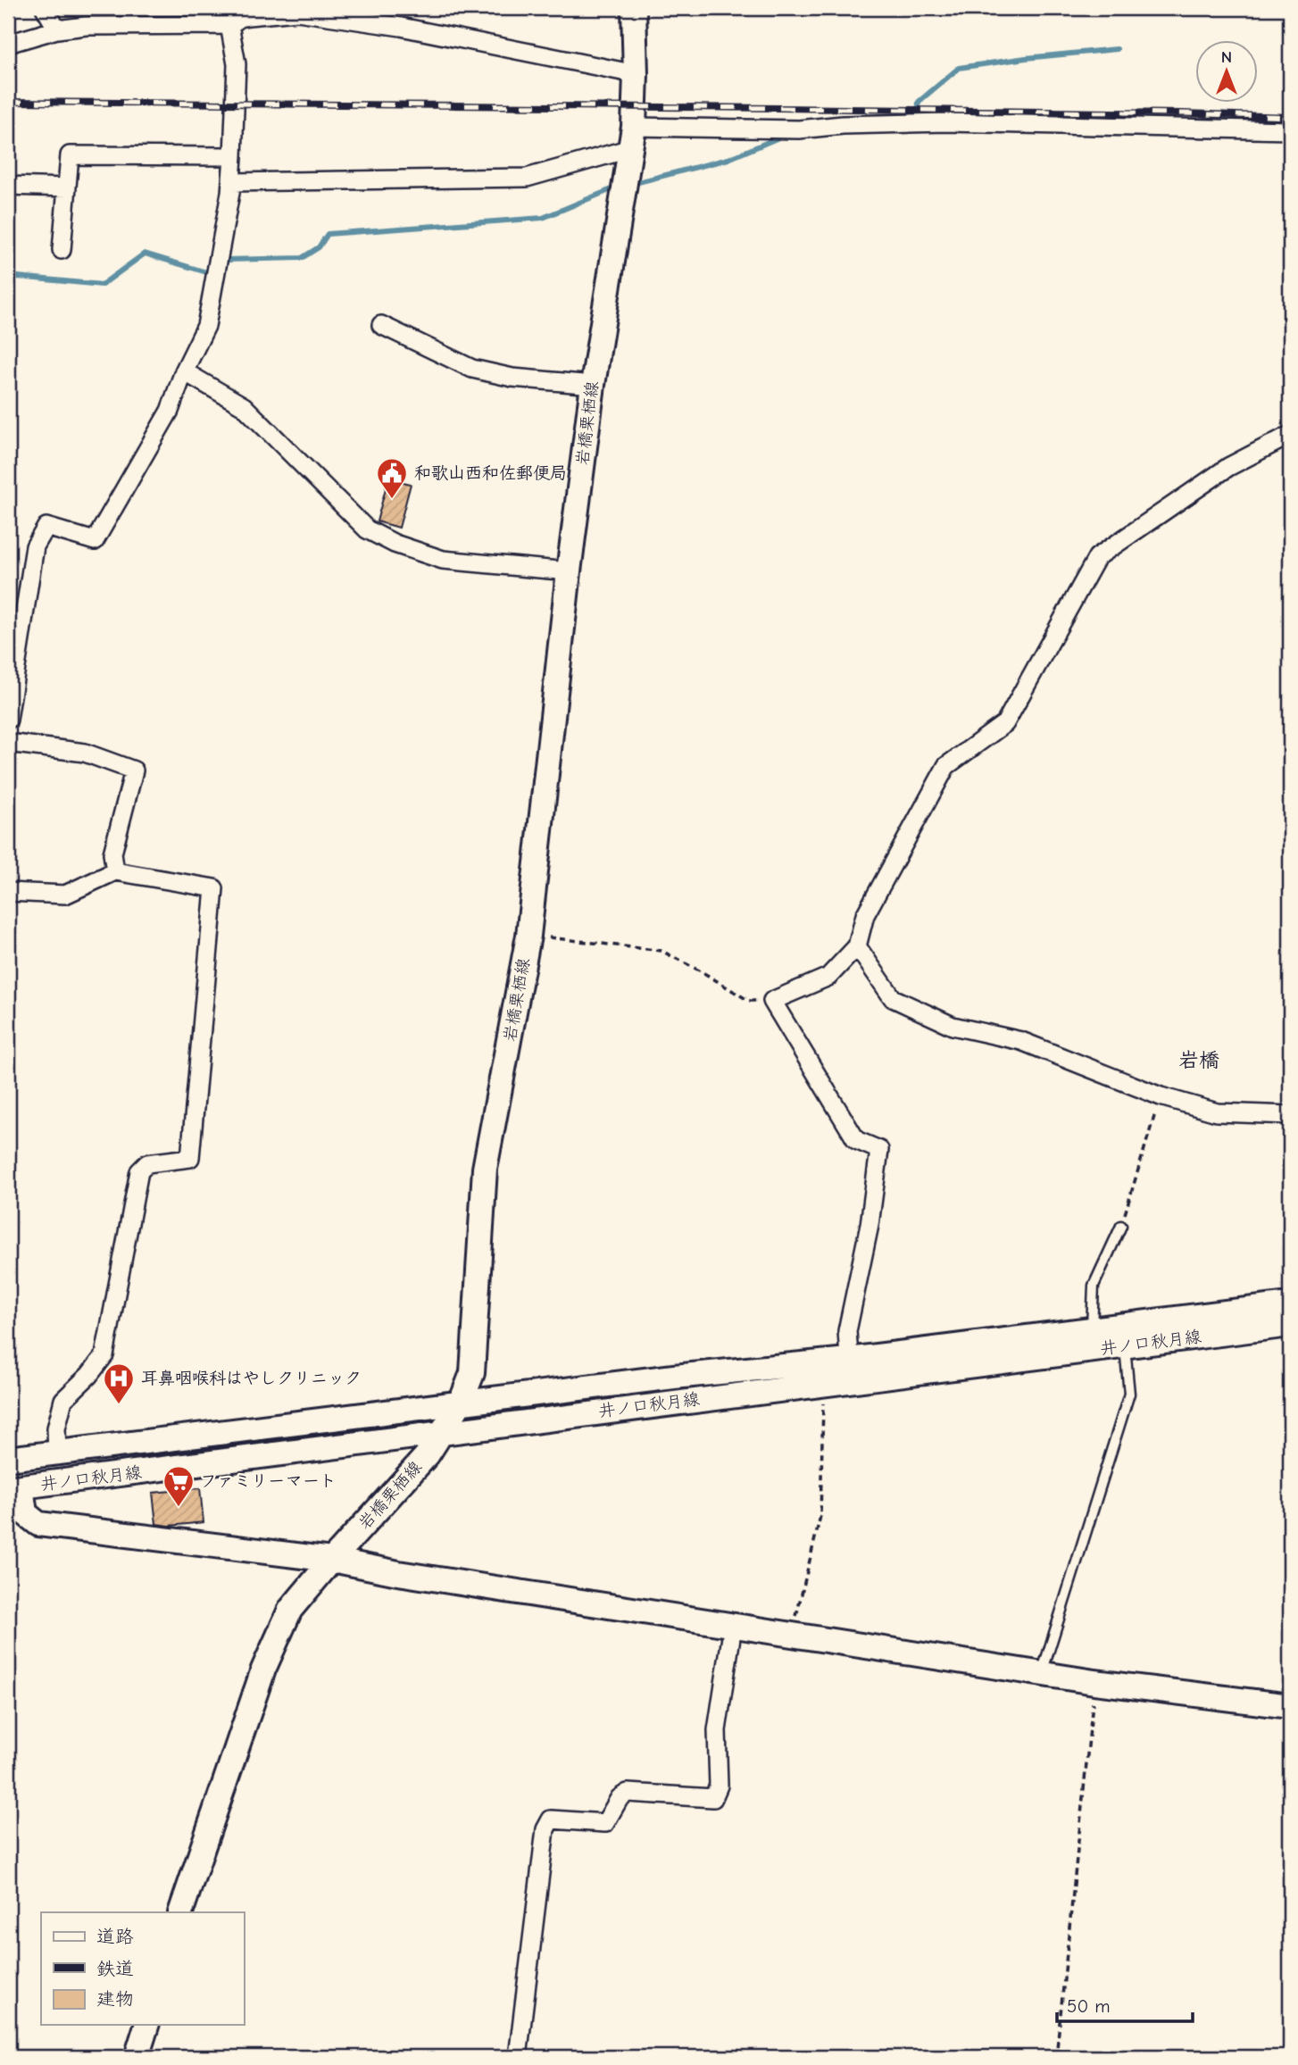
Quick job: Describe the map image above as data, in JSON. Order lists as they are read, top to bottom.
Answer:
{
  "streets": {
    "main road": ["岩橋栗栖線", "井ノ口秋月線"]
  },
  "crossings": [
    ["岩橋栗栖線", "井ノ口秋月線"]
  ],
  "districts": ["岩橋"],
  "places": {
    "public building": ["和歌山西和佐郵便局"],
    "hospital": ["耳鼻咽喉科はやしクリニック"],
    "supermarket": ["ファミリーマート"]
  },
  "legend": ["道路", "鉄道", "建物"],
  "scale_bar": "50 m",
  "north": "top"
}
